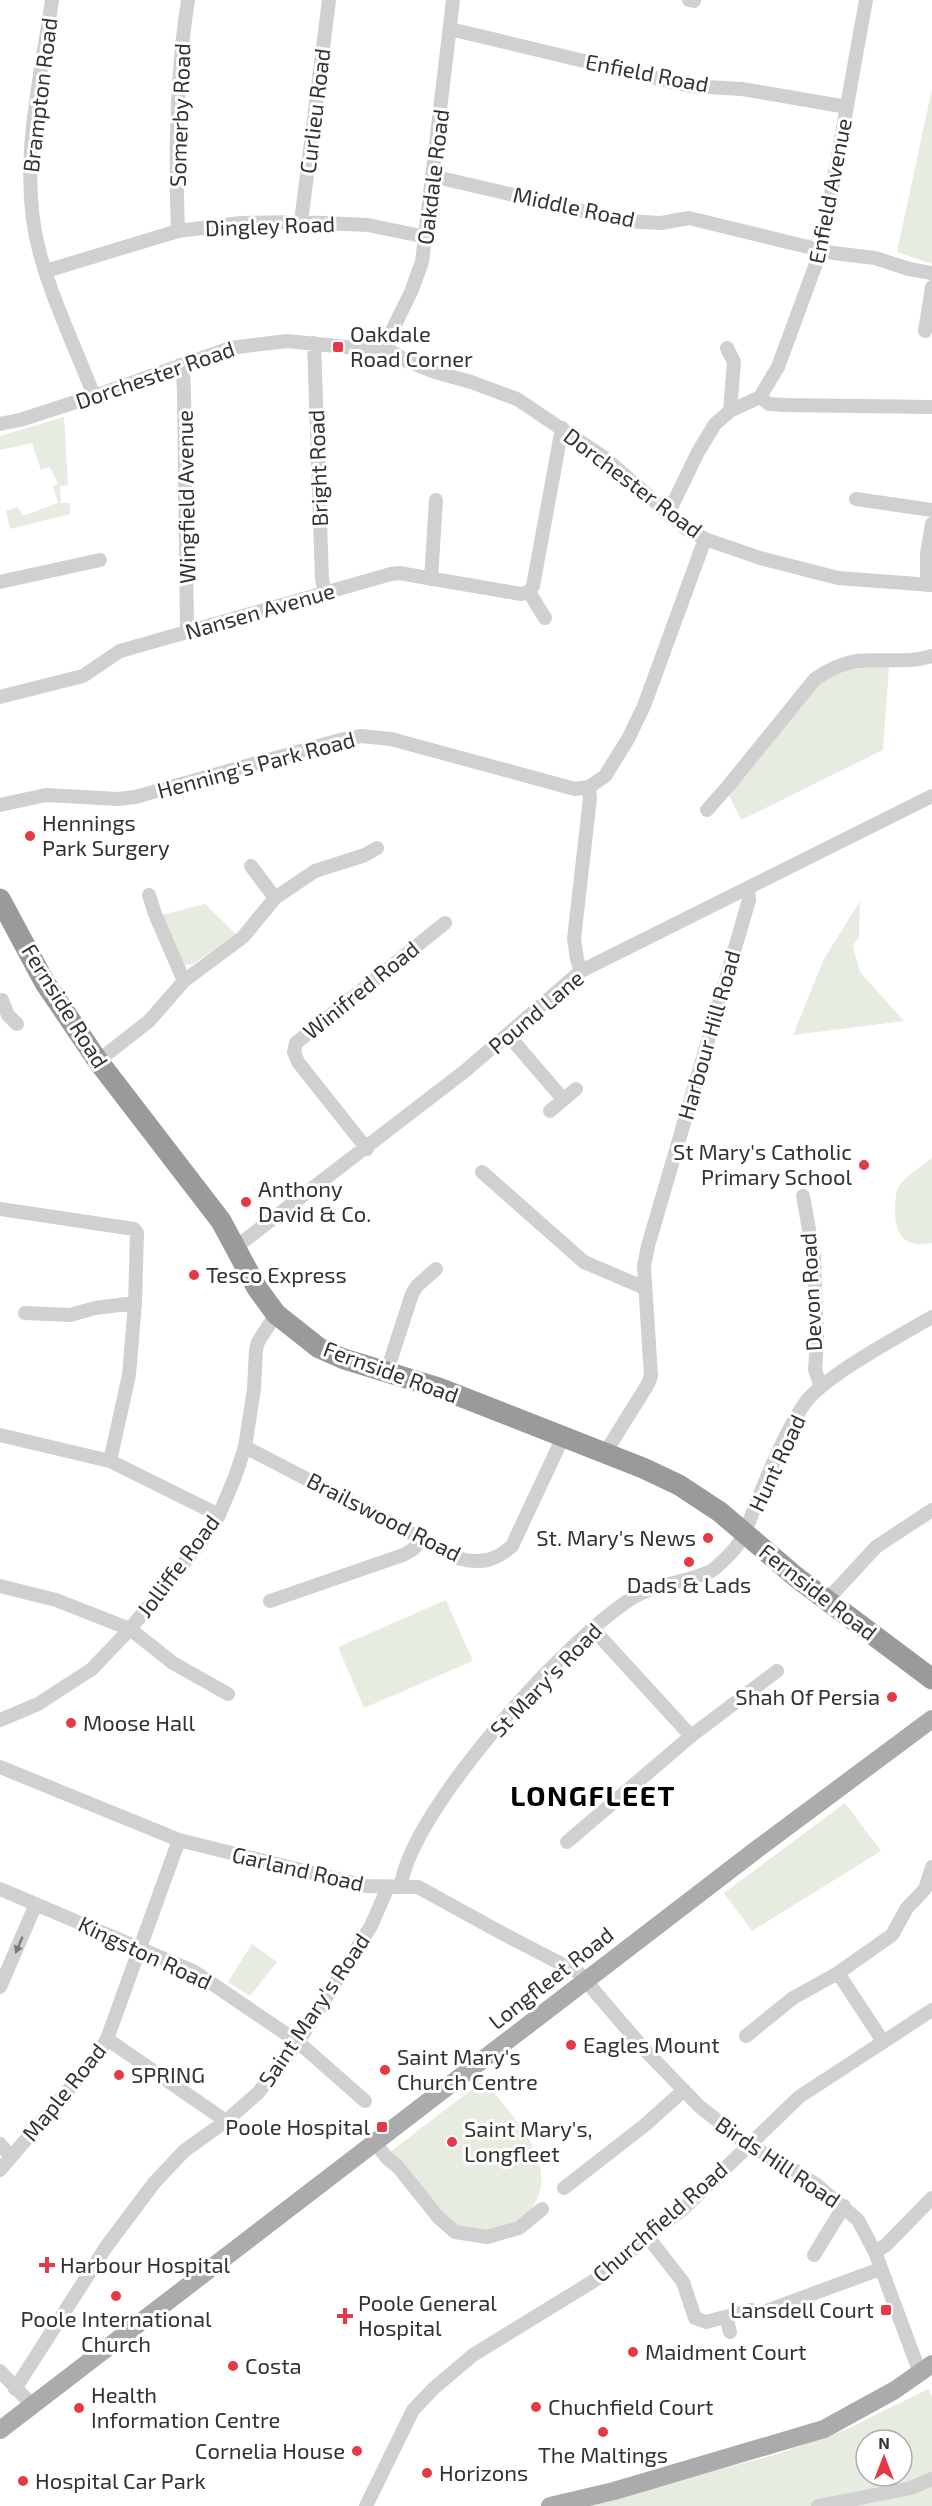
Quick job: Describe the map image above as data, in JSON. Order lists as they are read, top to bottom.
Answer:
{
  "streets": {
    "highway": ["Fernside Road"],
    "main road": ["Longfleet Road"],
    "street": [
      "Enfield Road",
      "Brampton Road",
      "Curlieu Road",
      "Somerby Road",
      "Oakdale Road",
      "Enfield Avenue",
      "Middle Road",
      "Dingley Road",
      "Dorchester Road",
      "Bright Road",
      "Wingfield Avenue",
      "Nansen Avenue",
      "Henning's Park Road",
      "Winifred Road",
      "Pound Lane",
      "Harbour Hill Road",
      "Devon Road",
      "Hunt Road",
      "Brailswood Road",
      "Jolliffe Road",
      "St Mary's Road",
      "Garland Road",
      "Kingston Road",
      "Saint Mary's Road",
      "Maple Road",
      "Birds Hill Road",
      "Churchfield Road"
    ]
  },
  "crossings": [
    ["Enfield Road", "Oakdale Road"],
    ["Enfield Road", "Enfield Avenue"],
    ["Brampton Road", "Dingley Road"],
    ["Brampton Road", "Dorchester Road"],
    ["Curlieu Road", "Dingley Road"],
    ["Somerby Road", "Dingley Road"],
    ["Oakdale Road", "Middle Road"],
    ["Oakdale Road", "Dingley Road"],
    ["Oakdale Road", "Dorchester Road"],
    ["Enfield Avenue", "Middle Road"],
    ["Dorchester Road", "Bright Road"],
    ["Dorchester Road", "Wingfield Avenue"],
    ["Bright Road", "Nansen Avenue"],
    ["Wingfield Avenue", "Nansen Avenue"],
    ["Winifred Road", "Pound Lane"],
    ["Fernside Road", "Pound Lane"],
    ["Fernside Road", "Harbour Hill Road"],
    ["Fernside Road", "Hunt Road"],
    ["Fernside Road", "Brailswood Road"],
    ["Fernside Road", "Jolliffe Road"],
    ["Fernside Road", "St Mary's Road"],
    ["Pound Lane", "Harbour Hill Road"],
    ["Devon Road", "Hunt Road"],
    ["Hunt Road", "St Mary's Road"],
    ["Brailswood Road", "Jolliffe Road"],
    ["St Mary's Road", "Garland Road"],
    ["St Mary's Road", "Saint Mary's Road"],
    ["Garland Road", "Longfleet Road"],
    ["Garland Road", "Maple Road"],
    ["Garland Road", "Birds Hill Road"],
    ["Kingston Road", "Saint Mary's Road"],
    ["Kingston Road", "Maple Road"],
    ["Longfleet Road", "Birds Hill Road"],
    ["Birds Hill Road", "Churchfield Road"]
  ],
  "districts": ["LONGFLEET"],
  "places": {
    "transit": ["Oakdale Road Corner", "Poole Hospital", "Lansdell Court"],
    "other": [
      "Hennings Park Surgery",
      "St Mary's Catholic Primary School",
      "Anthony David & Co.",
      "Tesco Express",
      "St. Mary's News",
      "Dads & Lads",
      "Shah Of Persia",
      "Moose Hall",
      "Eagles Mount",
      "Saint Mary's Church Centre",
      "SPRING",
      "Saint Mary's, Longfleet",
      "Poole International Church",
      "Maidment Court",
      "Costa",
      "Chuchfield Court",
      "Health Information Centre",
      "The Maltings",
      "Cornelia House",
      "Horizons",
      "Hospital Car Park"
    ],
    "health": ["Harbour Hospital", "Poole General Hospital"]
  },
  "north": "top"
}
